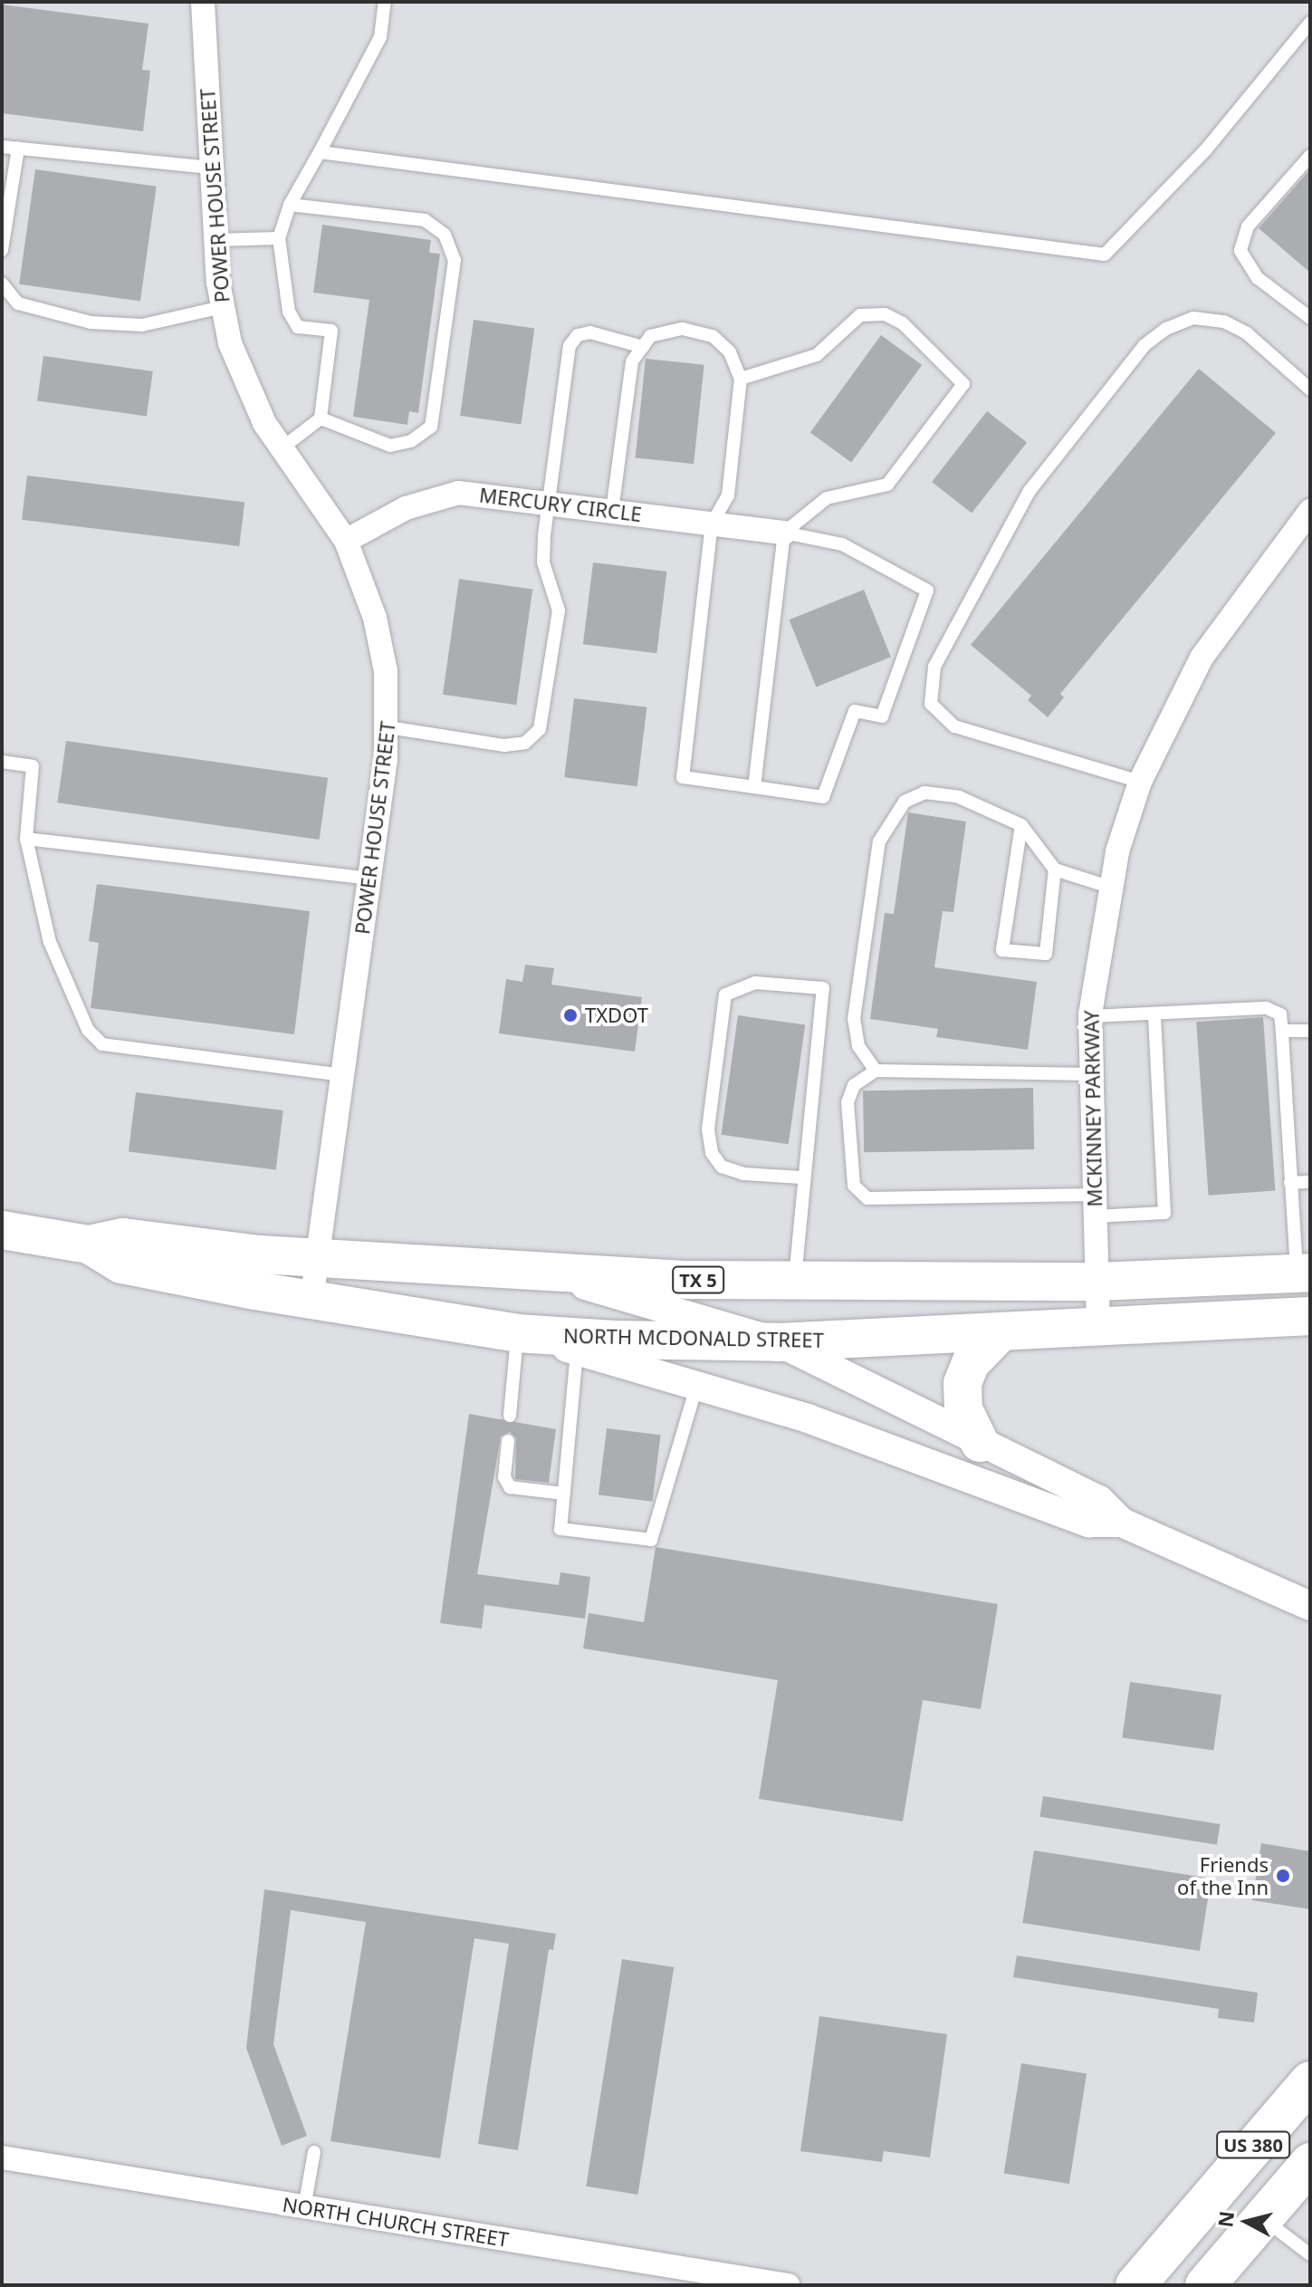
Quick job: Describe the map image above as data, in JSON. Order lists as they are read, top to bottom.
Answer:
{
  "streets": {
    "highway": ["US 380"],
    "main road": ["TX 5", "NORTH MCDONALD STREET"],
    "street": [
      "POWER HOUSE STREET",
      "MERCURY CIRCLE",
      "MCKINNEY PARKWAY",
      "NORTH CHURCH STREET"
    ]
  },
  "crossings": [
    ["POWER HOUSE STREET", "MERCURY CIRCLE"],
    ["POWER HOUSE STREET", "NORTH MCDONALD STREET"],
    ["MCKINNEY PARKWAY", "NORTH MCDONALD STREET"]
  ],
  "places": ["TXDOT", "Friends of the Inn"],
  "north": "left"
}
